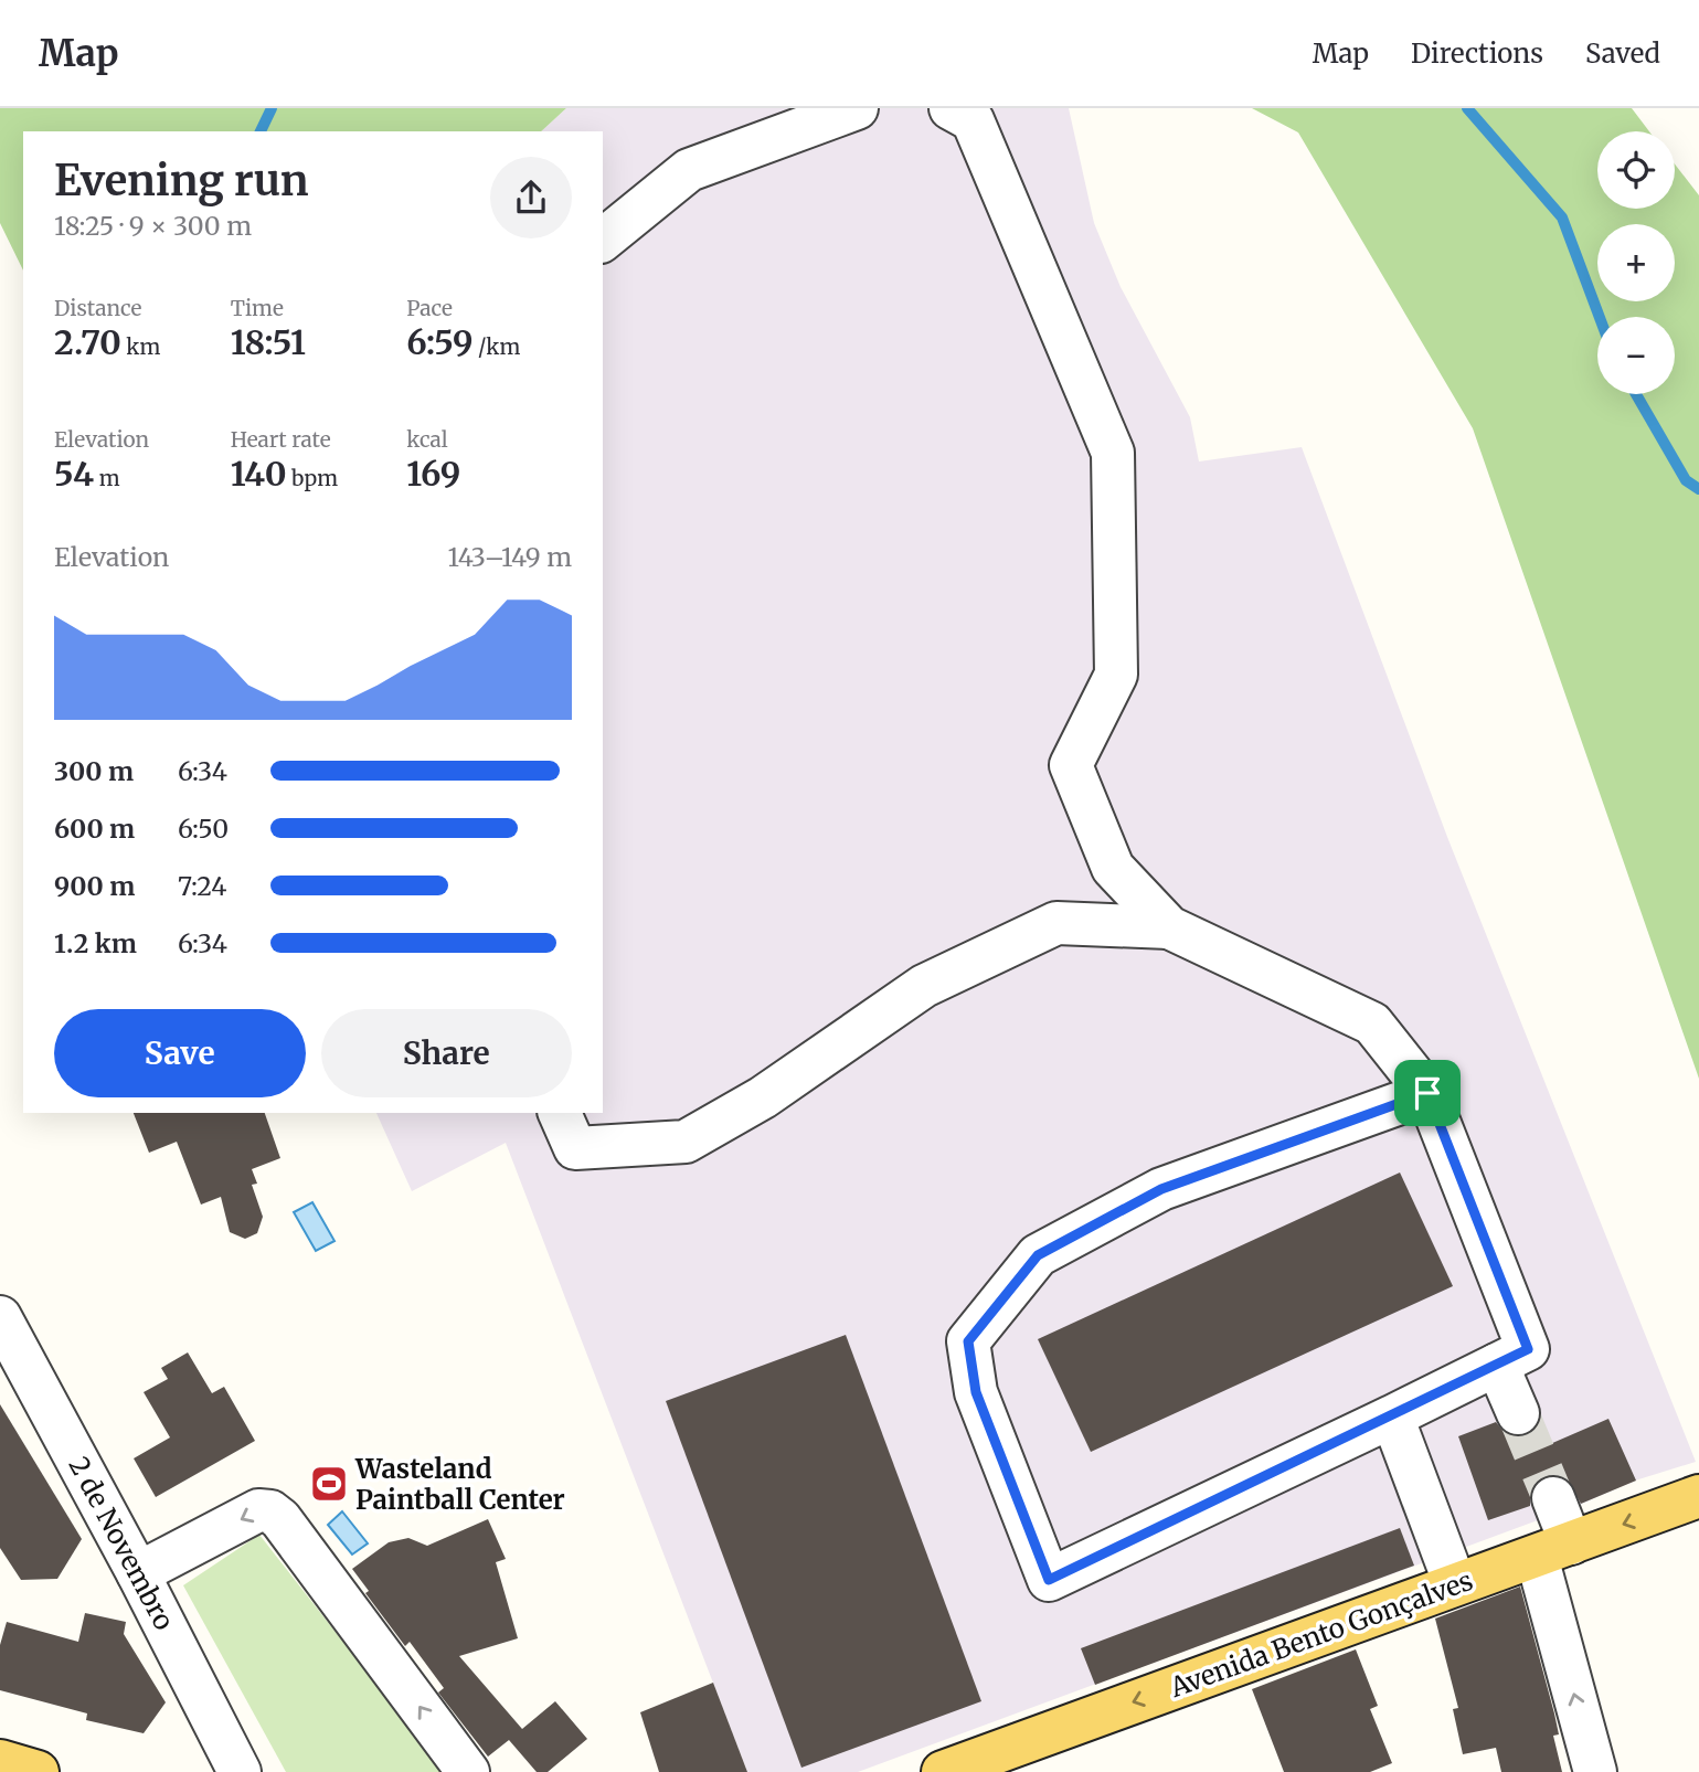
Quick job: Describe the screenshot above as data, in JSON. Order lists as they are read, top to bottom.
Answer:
{
  "streets": {
    "main road": ["Avenida Bento Gonçalves"],
    "street": ["2 de Novembro"]
  },
  "one_way": ["Avenida Bento Gonçalves"],
  "places": {
    "sports": ["Wasteland Paintball Center"]
  },
  "page": {
    "header": "Map",
    "nav": ["Map", "Directions", "Saved"],
    "map_buttons": ["+", "−"],
    "heading": ["Evening run", "18:25 · 9 × 300 m"],
    "stats": [
      ["Distance", "2.70 km"],
      ["Time", "18:51"],
      ["Pace", "6:59 /km"],
      ["Elevation", "54 m"],
      ["Heart rate", "140 bpm"],
      ["kcal", "169"]
    ],
    "chart": ["Elevation", "143–149 m"],
    "list": [
      {
        "name": "300 m",
        "note": "6:34"
      },
      {
        "name": "600 m",
        "note": "6:50"
      },
      {
        "name": "900 m",
        "note": "7:24"
      },
      {
        "name": "1.2 km",
        "note": "6:34"
      }
    ],
    "buttons": ["Save", "Share"]
  }
}
